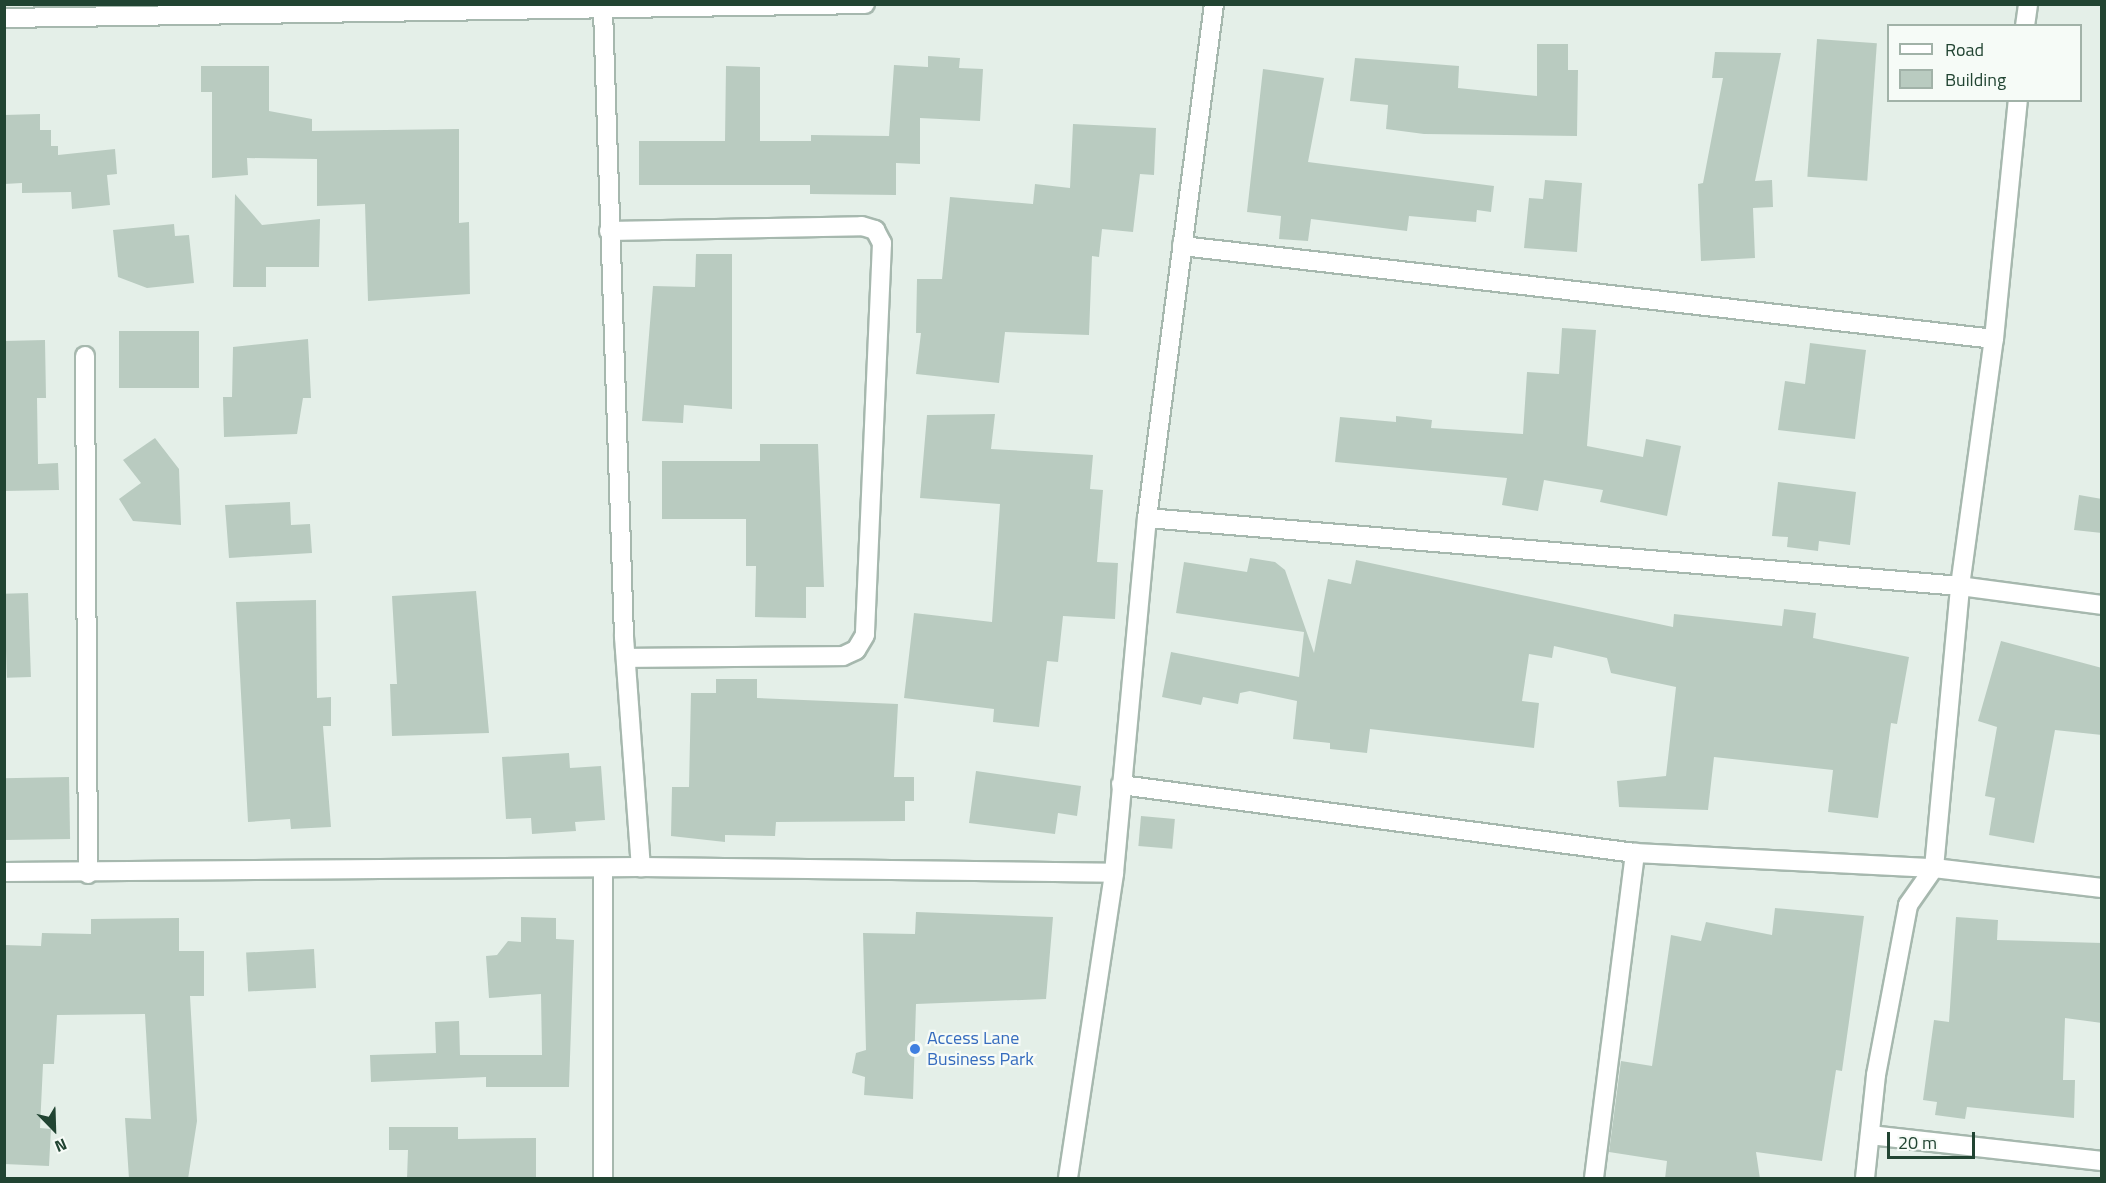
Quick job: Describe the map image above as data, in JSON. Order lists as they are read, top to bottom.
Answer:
{
  "places": ["Access Lane Business Park"],
  "legend": ["Road", "Building"],
  "scale_bar": "20 m",
  "north": "bottom right"
}
